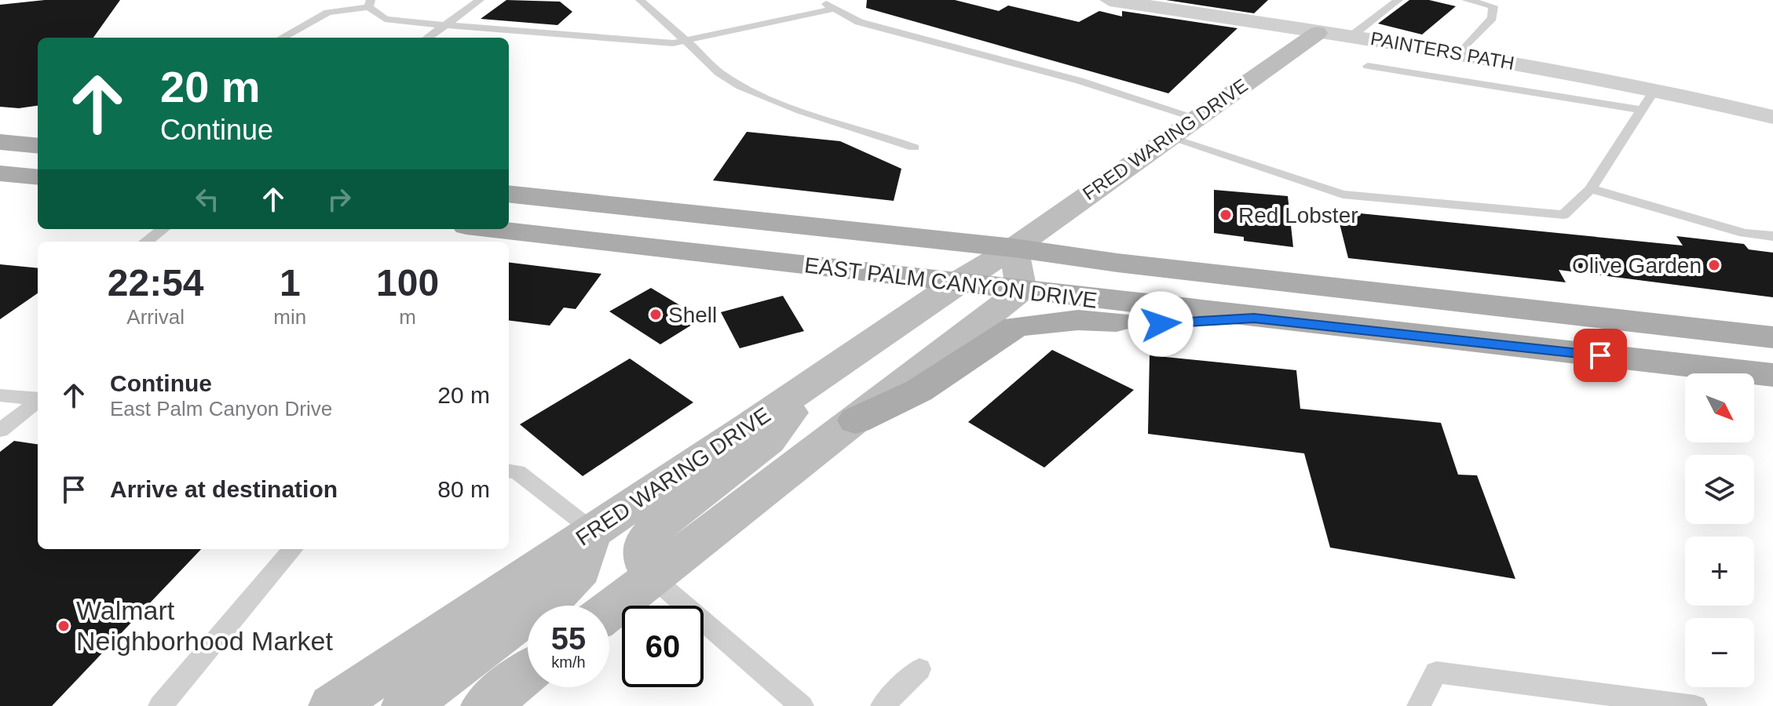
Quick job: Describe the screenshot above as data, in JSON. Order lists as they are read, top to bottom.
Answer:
{
  "streets": {
    "main road": ["FRED WARING DRIVE", "EAST PALM CANYON DRIVE"],
    "street": ["PAINTERS PATH"]
  },
  "crossings": [
    ["PAINTERS PATH", "FRED WARING DRIVE"],
    ["FRED WARING DRIVE", "EAST PALM CANYON DRIVE"]
  ],
  "places": [
    "Red Lobster",
    "Olive Garden",
    "Shell",
    "Walmart Neighborhood Market"
  ],
  "north": "bottom right",
  "page": {
    "turn": ["20 m", "Continue"],
    "eta": [
      "22:54",
      "Arrival",
      "1",
      "min",
      "100",
      "m"
    ],
    "list": [
      {
        "name": "Continue",
        "note": "East Palm Canyon Drive",
        "value": "20 m"
      },
      {
        "name": "Arrive at destination",
        "value": "80 m"
      }
    ],
    "map_buttons": ["+", "−"],
    "speed": "55 km/h",
    "limit": "60"
  }
}
